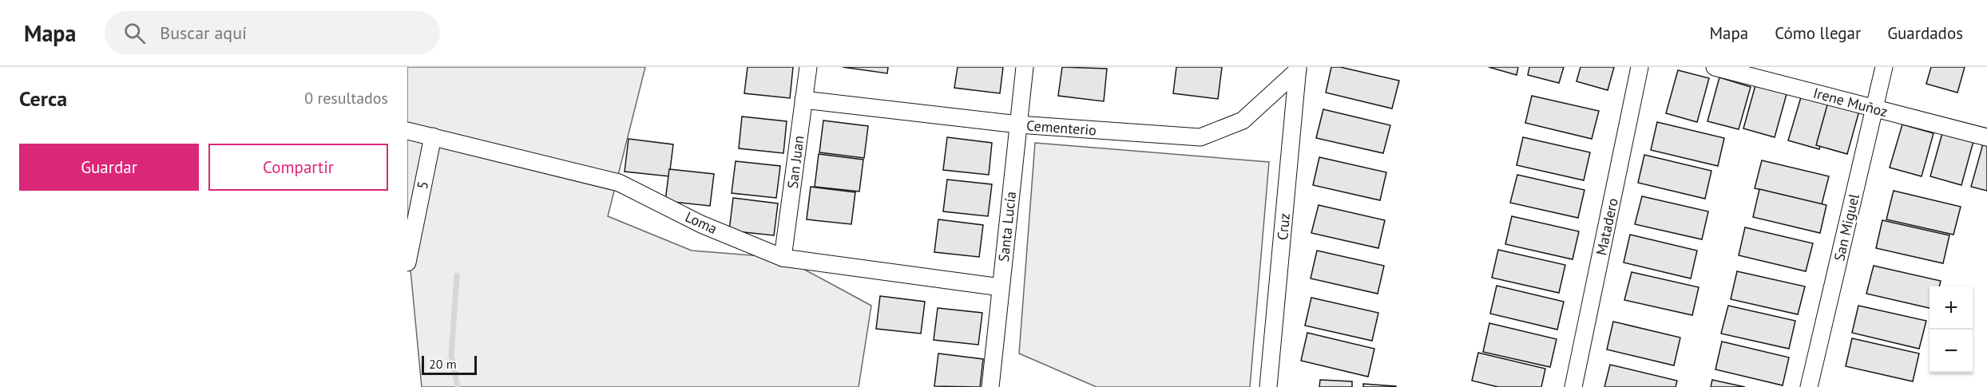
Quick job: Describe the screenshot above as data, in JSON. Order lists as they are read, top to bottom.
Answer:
{
  "streets": {
    "street": [
      "Irene Muñoz",
      "Cementerio",
      "San Juan",
      "5",
      "Loma",
      "Santa Lucía",
      "Cruz",
      "Matadero",
      "San Miguel"
    ]
  },
  "crossings": [
    ["Irene Muñoz", "San Miguel"],
    ["Cementerio", "San Juan"],
    ["Cementerio", "Santa Lucía"],
    ["Cementerio", "Cruz"],
    ["San Juan", "Loma"],
    ["5", "Loma"],
    ["Loma", "Santa Lucía"]
  ],
  "scale_bar": "20 m",
  "page": {
    "header": "Mapa",
    "search": "Buscar aquí",
    "nav": ["Mapa", "Cómo llegar", "Guardados"],
    "heading": ["Cerca", "0 resultados"],
    "buttons": ["Guardar", "Compartir"],
    "map_buttons": ["+", "−"],
    "scale": "20 m"
  }
}
